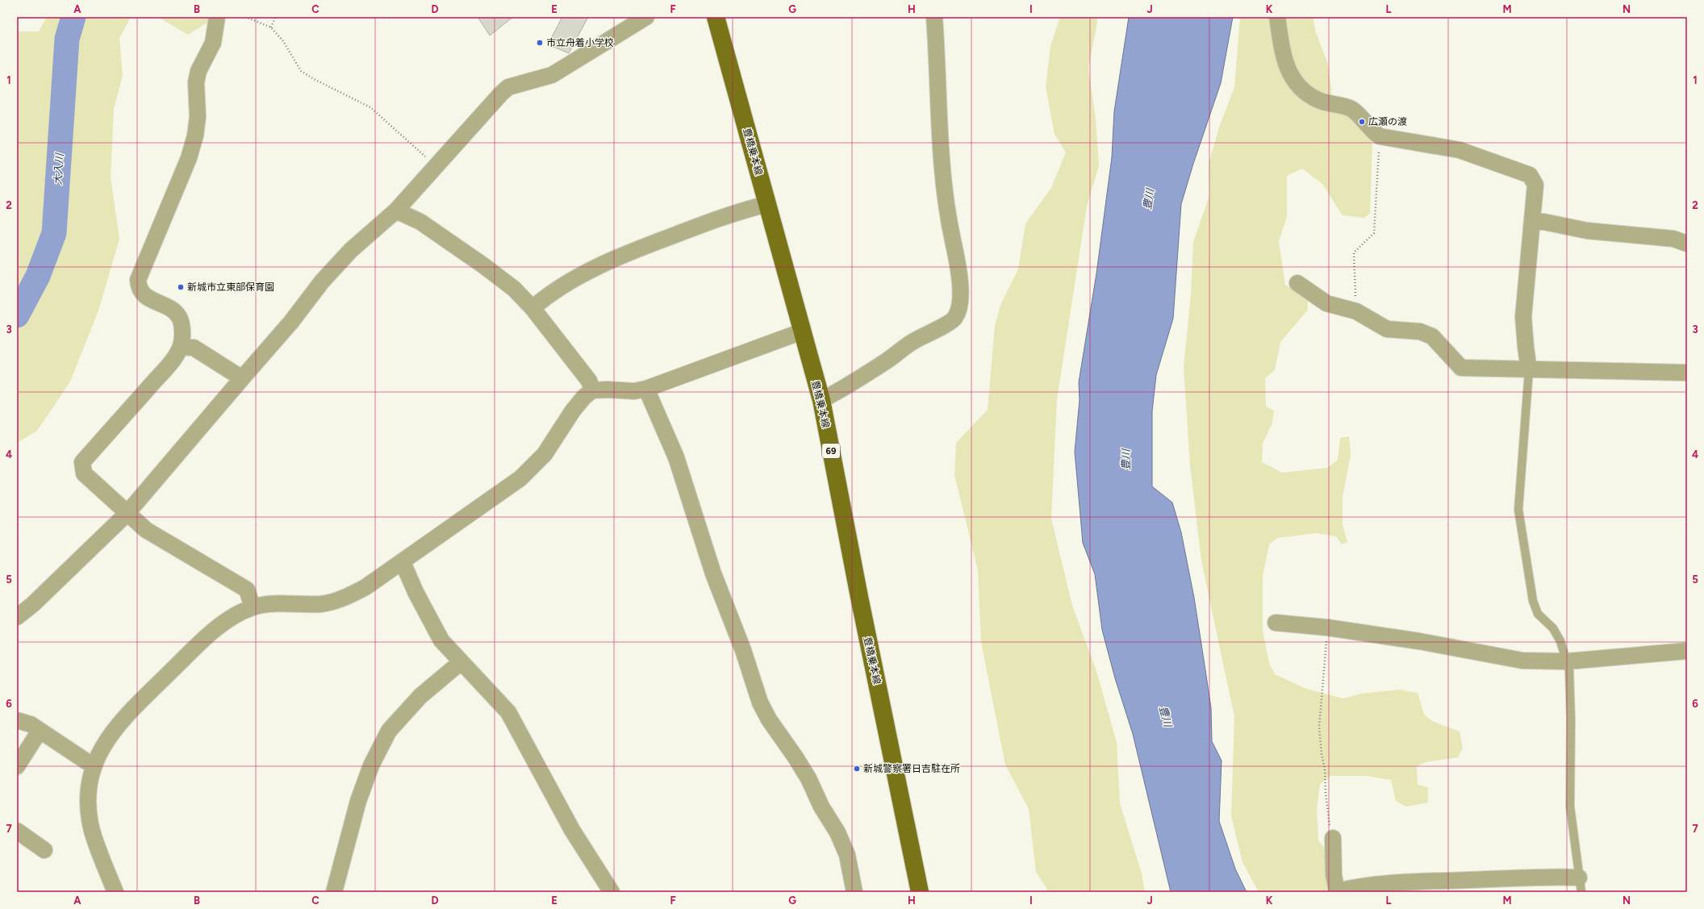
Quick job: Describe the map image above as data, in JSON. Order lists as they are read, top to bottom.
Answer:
{
  "streets": {
    "main road": ["豊橋乗本線", "69"]
  },
  "water": ["大入川", "豊川"],
  "places": [
    "市立舟着小学校",
    "広瀬の渡",
    "新城市立東部保育園",
    "新城警察署日吉駐在所"
  ],
  "grid": {
    "columns": [
      "A",
      "B",
      "C",
      "D",
      "E",
      "F",
      "G",
      "H",
      "I",
      "J",
      "K",
      "L",
      "M",
      "N"
    ],
    "rows": [
      "1",
      "2",
      "3",
      "4",
      "5",
      "6",
      "7"
    ]
  }
}
